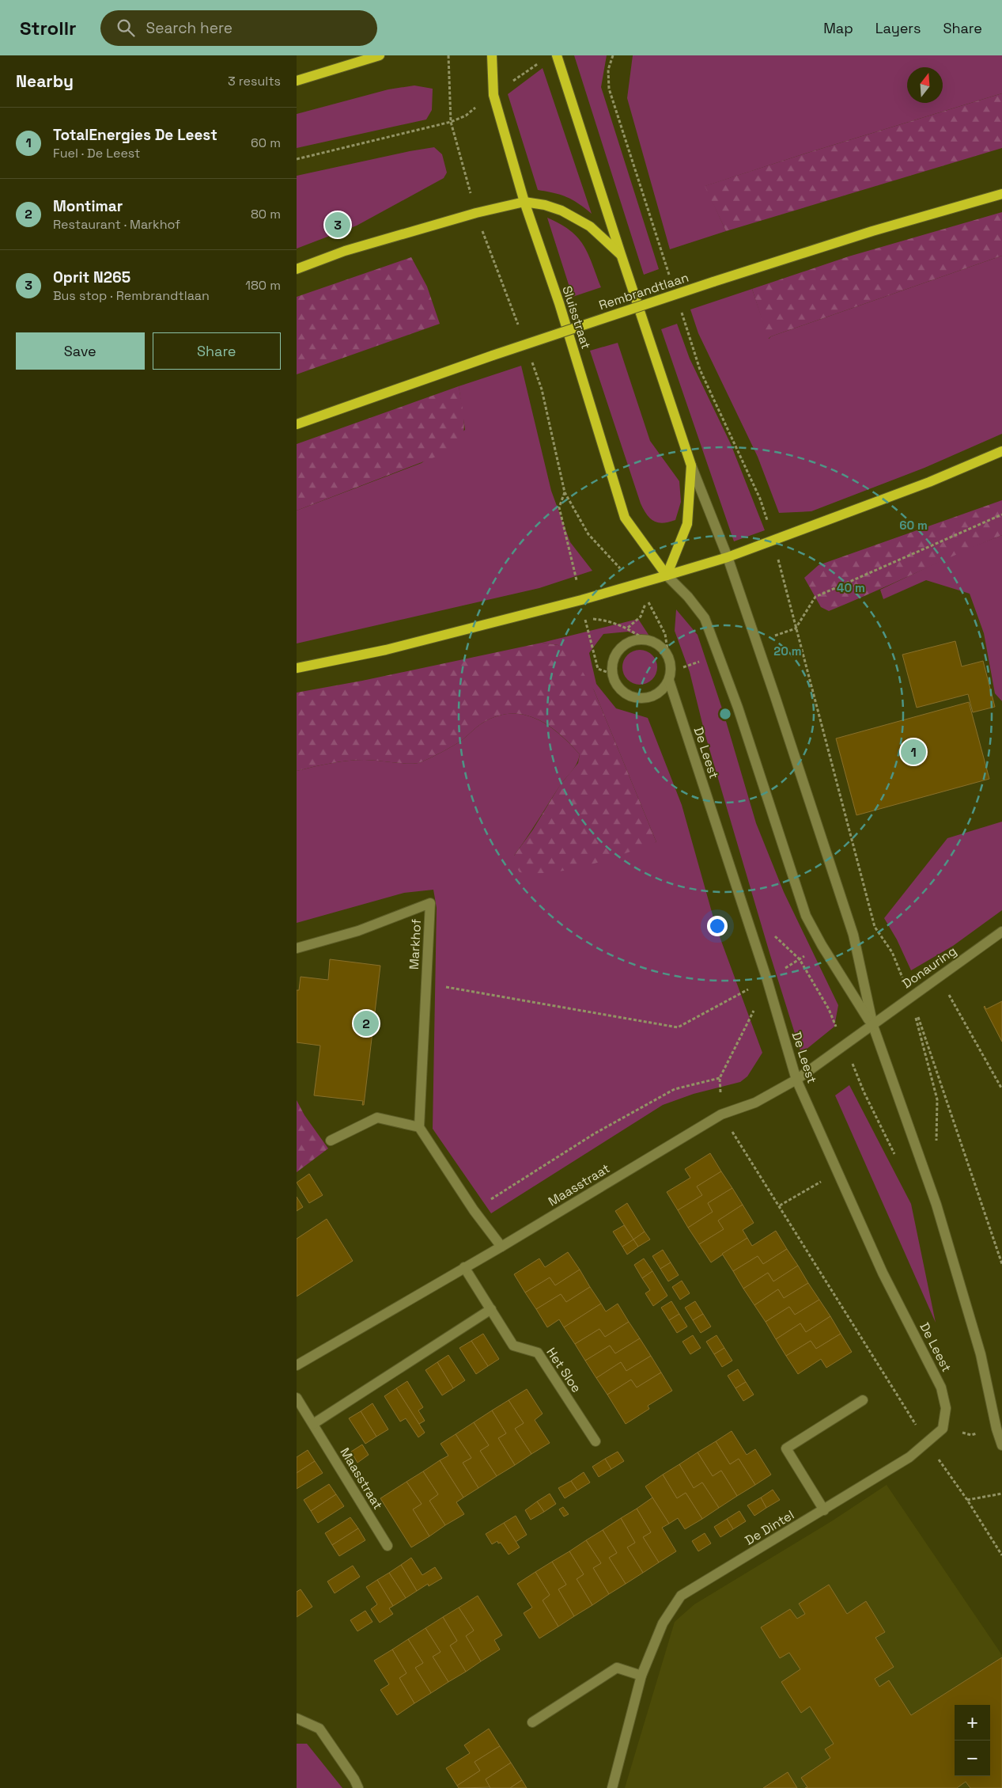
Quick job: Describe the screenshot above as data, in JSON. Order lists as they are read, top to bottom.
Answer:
{
  "streets": {
    "main road": ["Rembrandtlaan", "Sluisstraat"],
    "street": [
      "De Leest",
      "Markhof",
      "Donauring",
      "Maasstraat",
      "Het Sloe",
      "De Dintel"
    ]
  },
  "crossings": [
    ["De Leest", "Maasstraat"],
    ["De Leest", "De Dintel"],
    ["Donauring", "Maasstraat"],
    ["Maasstraat", "Het Sloe"]
  ],
  "north": "top",
  "page": {
    "header": "Strollr",
    "search": "Search here",
    "nav": ["Map", "Layers", "Share"],
    "heading": ["Nearby", "3 results"],
    "list": [
      {
        "mark": "1",
        "name": "TotalEnergies De Leest",
        "note": "Fuel · De Leest",
        "value": "60 m"
      },
      {
        "mark": "2",
        "name": "Montimar",
        "note": "Restaurant · Markhof",
        "value": "80 m"
      },
      {
        "mark": "3",
        "name": "Oprit N265",
        "note": "Bus stop · Rembrandtlaan",
        "value": "180 m"
      }
    ],
    "pins": ["3", "1", "2"],
    "buttons": ["Save", "Share"],
    "map_buttons": ["+", "−"]
  },
  "rings": ["60 m", "40 m", "20 m"]
}
